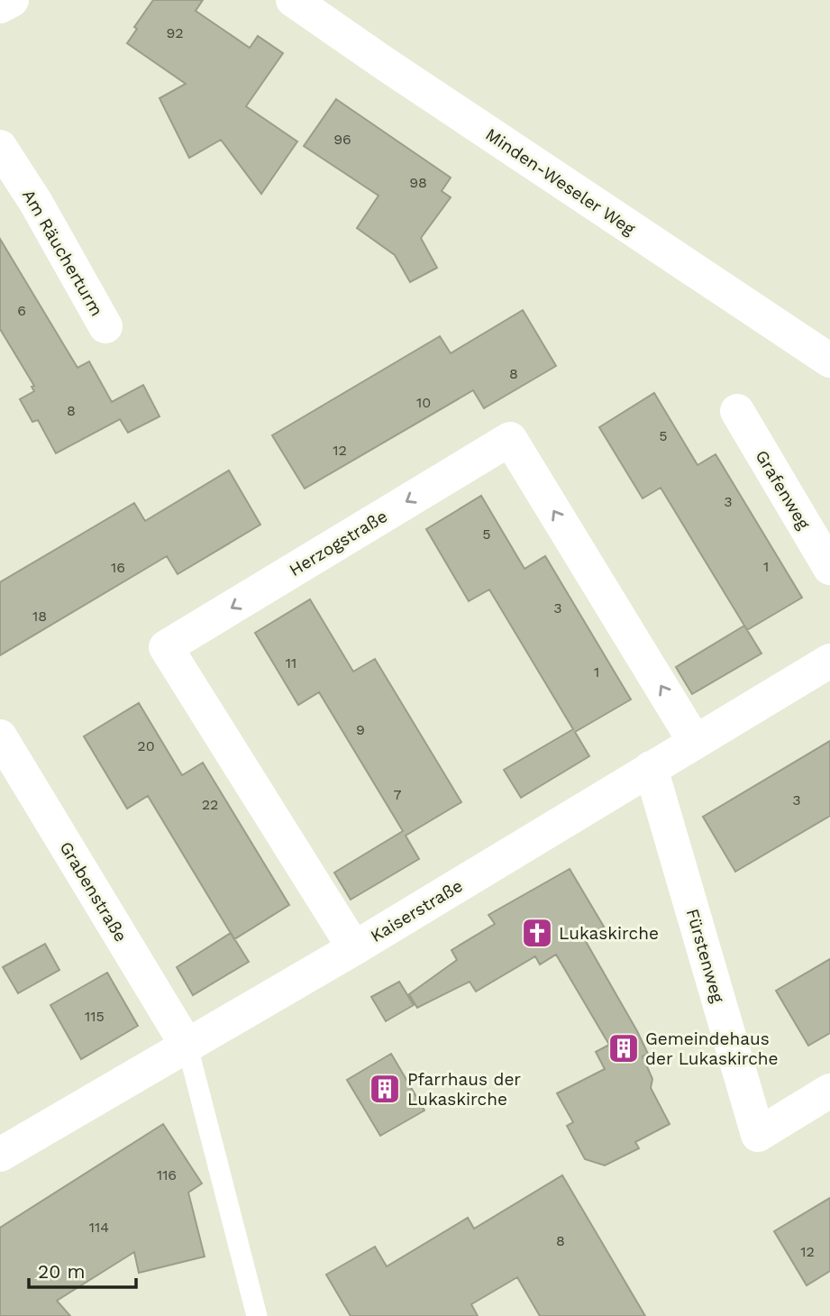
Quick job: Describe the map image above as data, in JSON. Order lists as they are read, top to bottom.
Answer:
{
  "streets": {
    "street": [
      "Minden-Weseler Weg",
      "Am Räucherturm",
      "Grafenweg",
      "Herzogstraße",
      "Grabenstraße",
      "Kaiserstraße",
      "Fürstenweg"
    ]
  },
  "crossings": [
    ["Herzogstraße", "Kaiserstraße"],
    ["Grabenstraße", "Kaiserstraße"],
    ["Kaiserstraße", "Fürstenweg"]
  ],
  "places": {
    "church": ["Lukaskirche"],
    "building": ["Gemeindehaus der Lukaskirche", "Pfarrhaus der Lukaskirche"]
  },
  "house_numbers": [
    "92",
    "96",
    "98",
    "6",
    "8",
    "10",
    "8",
    "5",
    "12",
    "3",
    "5",
    "1",
    "16",
    "3",
    "18",
    "11",
    "1",
    "9",
    "20",
    "7",
    "3",
    "22",
    "115",
    "116",
    "114",
    "8",
    "12"
  ],
  "scale_bar": "20 m"
}
